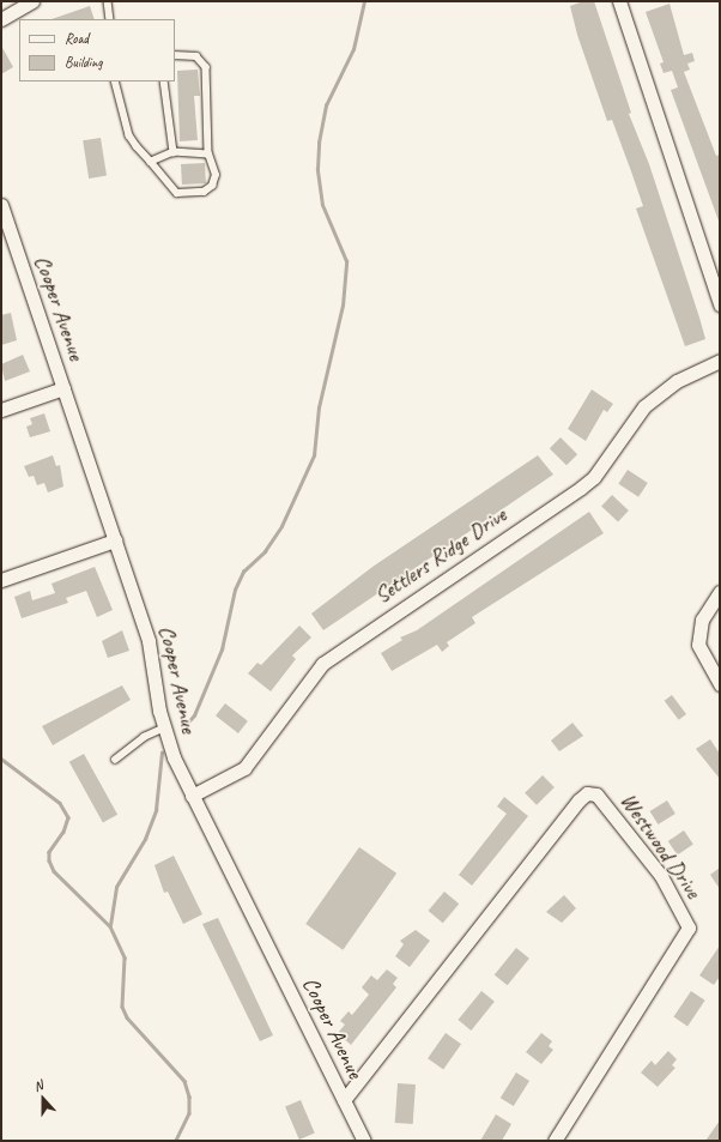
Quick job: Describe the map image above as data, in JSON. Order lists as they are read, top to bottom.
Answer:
{
  "streets": {
    "street": ["Cooper Avenue", "Settlers Ridge Drive", "Westwood Drive"]
  },
  "crossings": [
    ["Cooper Avenue", "Settlers Ridge Drive"],
    ["Cooper Avenue", "Westwood Drive"]
  ],
  "legend": ["Road", "Building"],
  "north": "top"
}
